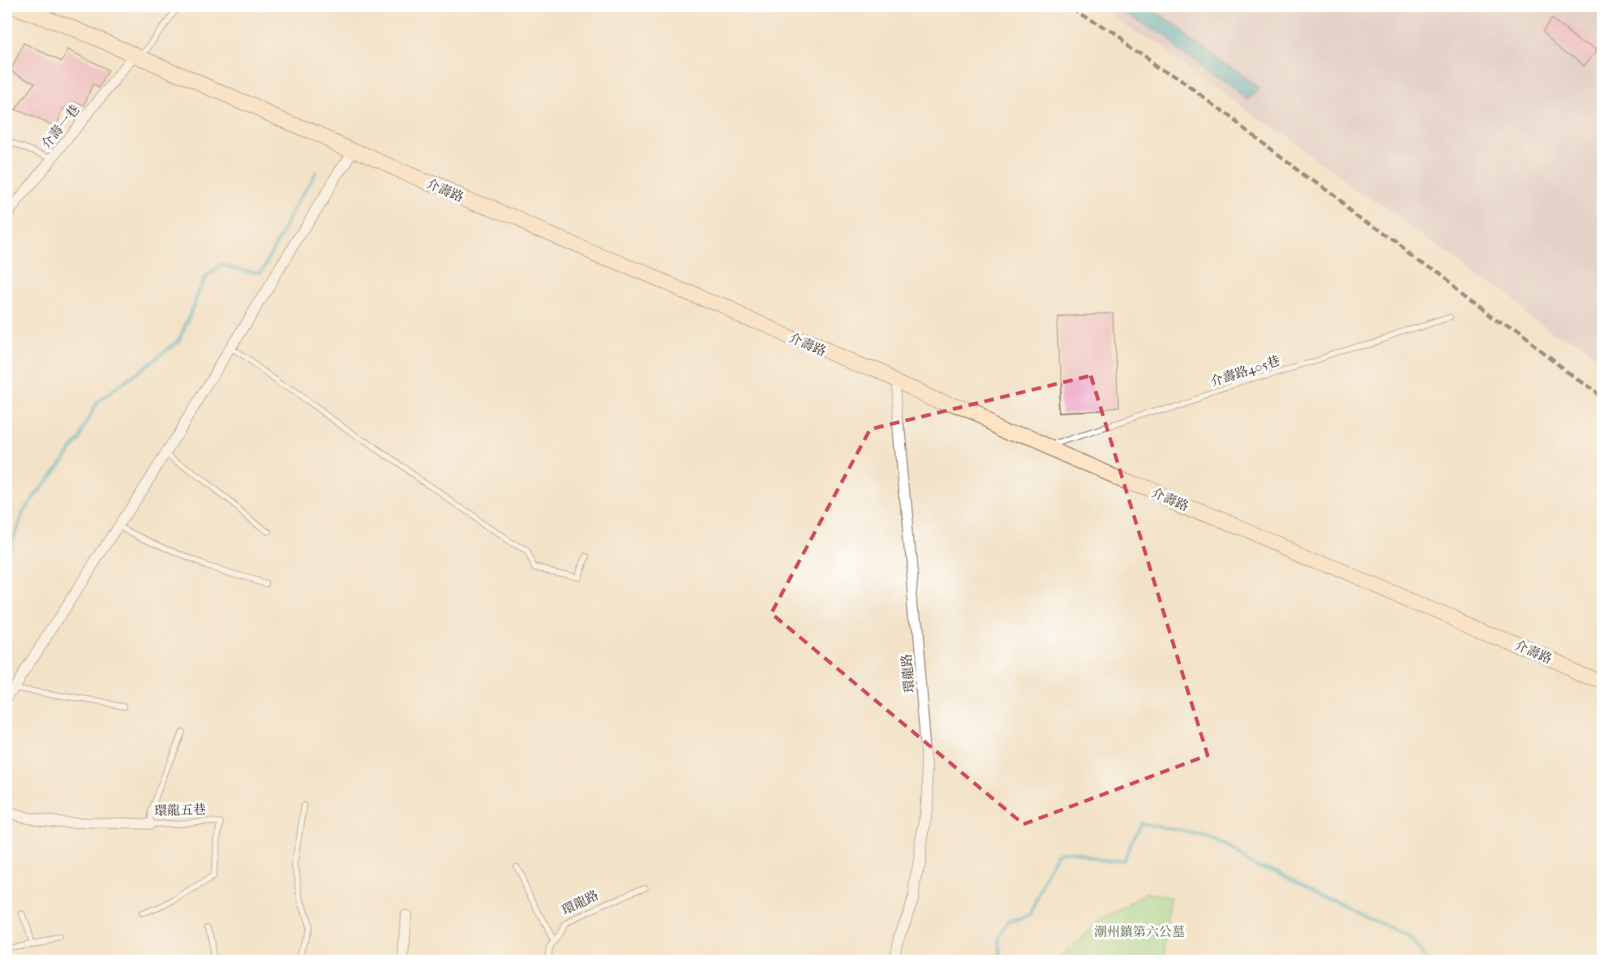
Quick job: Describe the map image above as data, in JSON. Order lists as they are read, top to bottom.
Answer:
{
  "streets": {
    "main road": ["介壽路"],
    "street": ["介壽一巷", "環龍路", "環龍五巷"],
    "lane": ["介壽路405巷"]
  },
  "crossings": [
    ["介壽一巷", "介壽路"],
    ["介壽路", "介壽路405巷"],
    ["介壽路", "環龍路"]
  ],
  "parks": ["潮州鎮第六公墓"]
}
